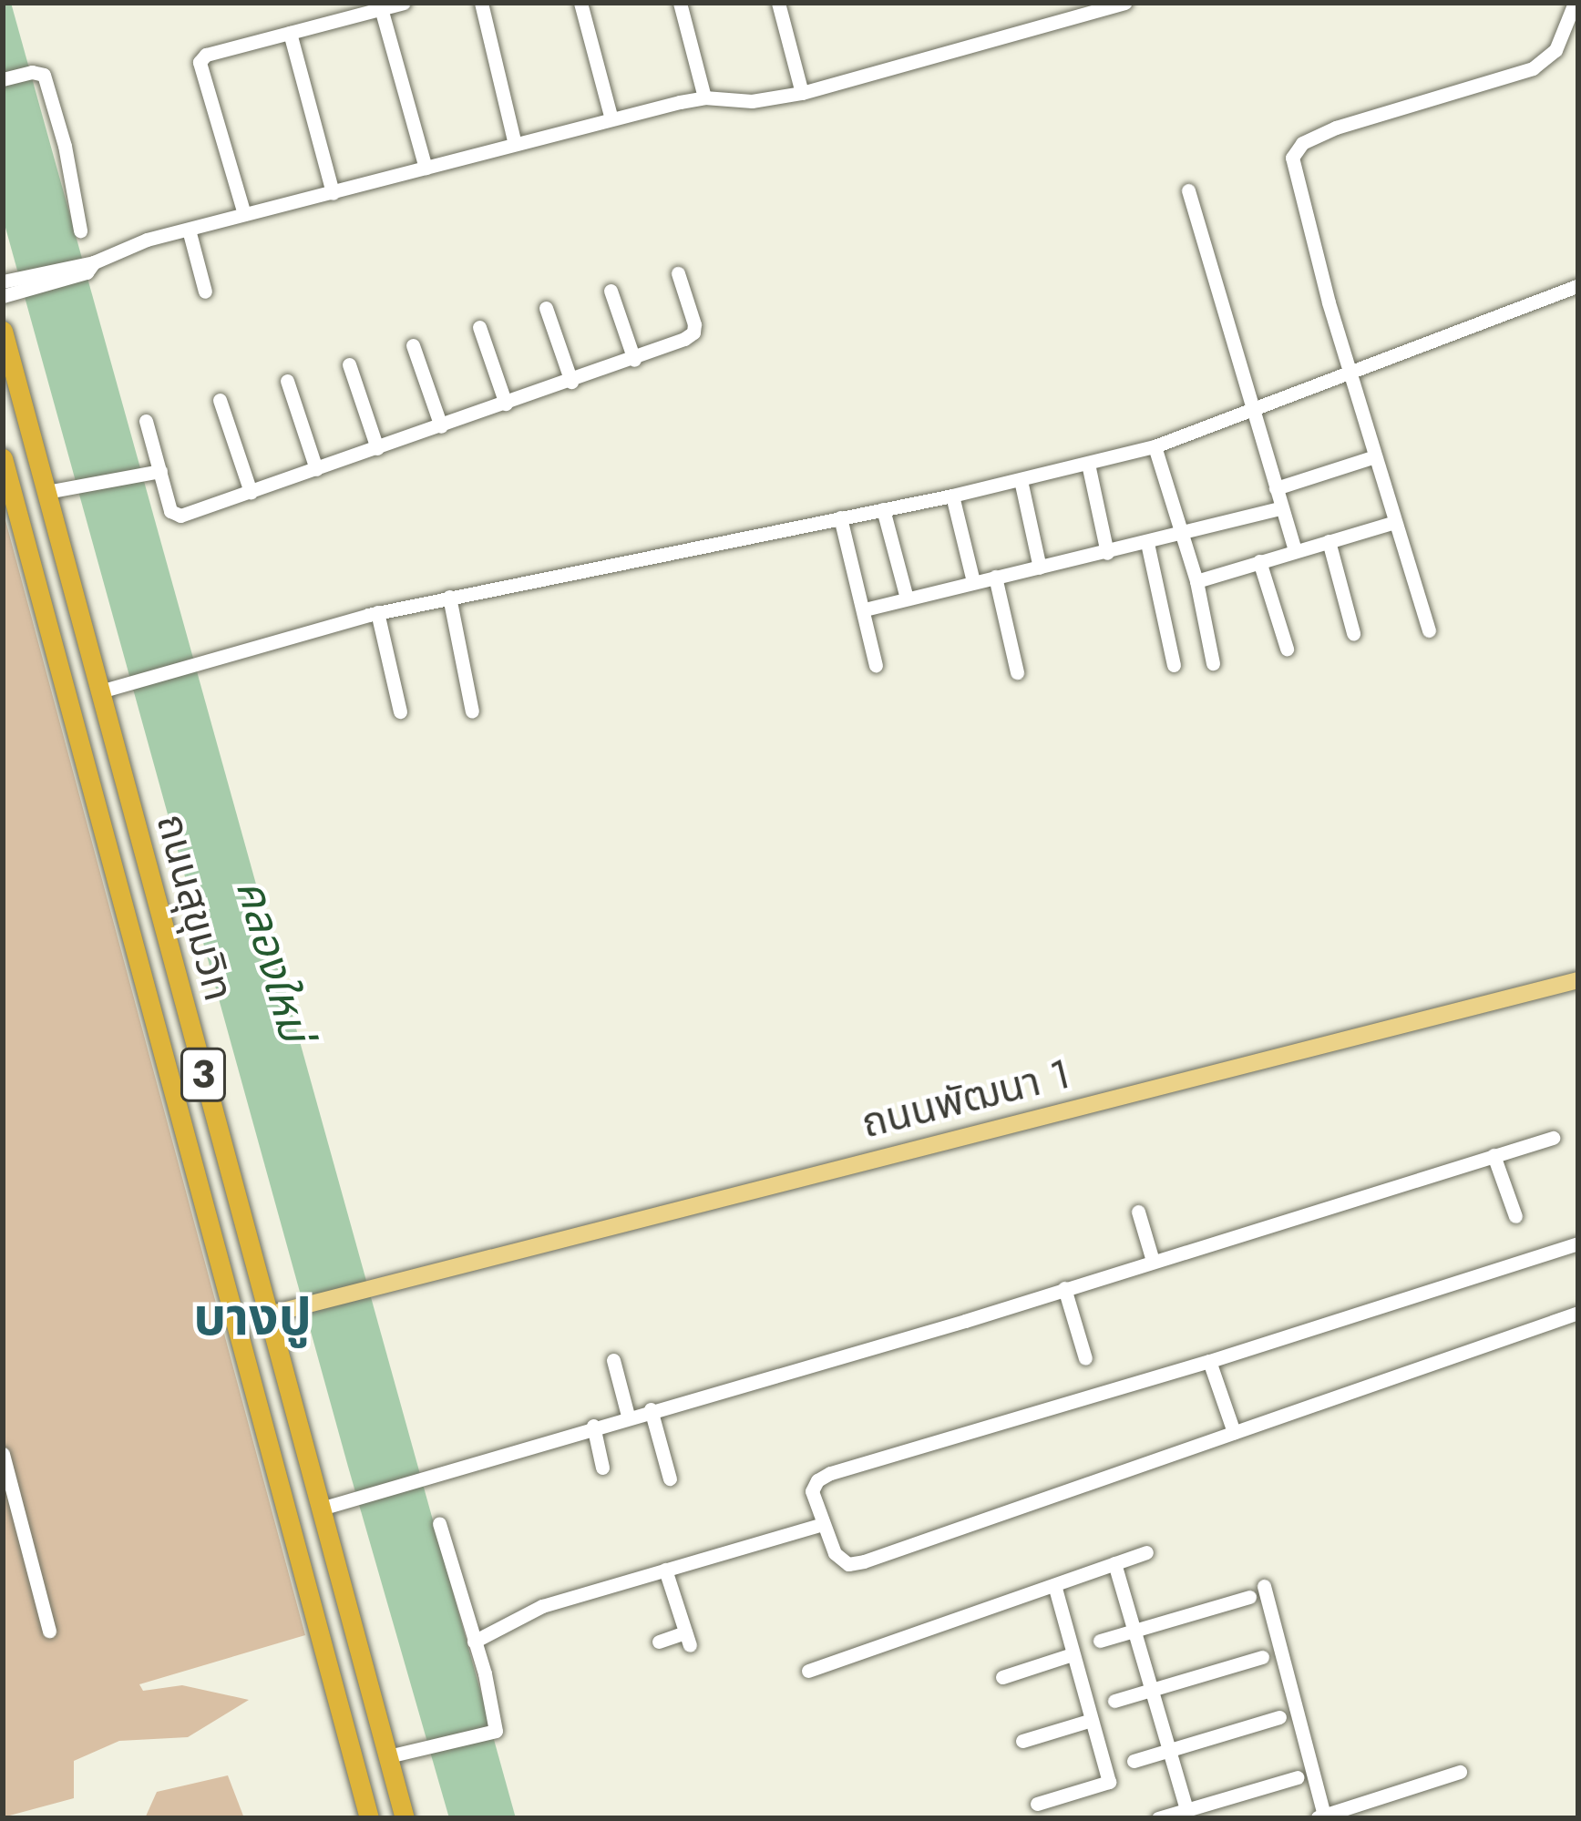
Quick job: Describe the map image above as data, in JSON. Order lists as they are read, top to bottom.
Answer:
{
  "streets": {
    "highway": ["ถนนสุขุมวิท", "3"],
    "main road": ["ถนนพัฒนา 1"]
  },
  "crossings": [
    ["ถนนสุขุมวิท", "ถนนพัฒนา 1"]
  ],
  "districts": ["บางปู"],
  "water": ["คลองใหม่"]
}
